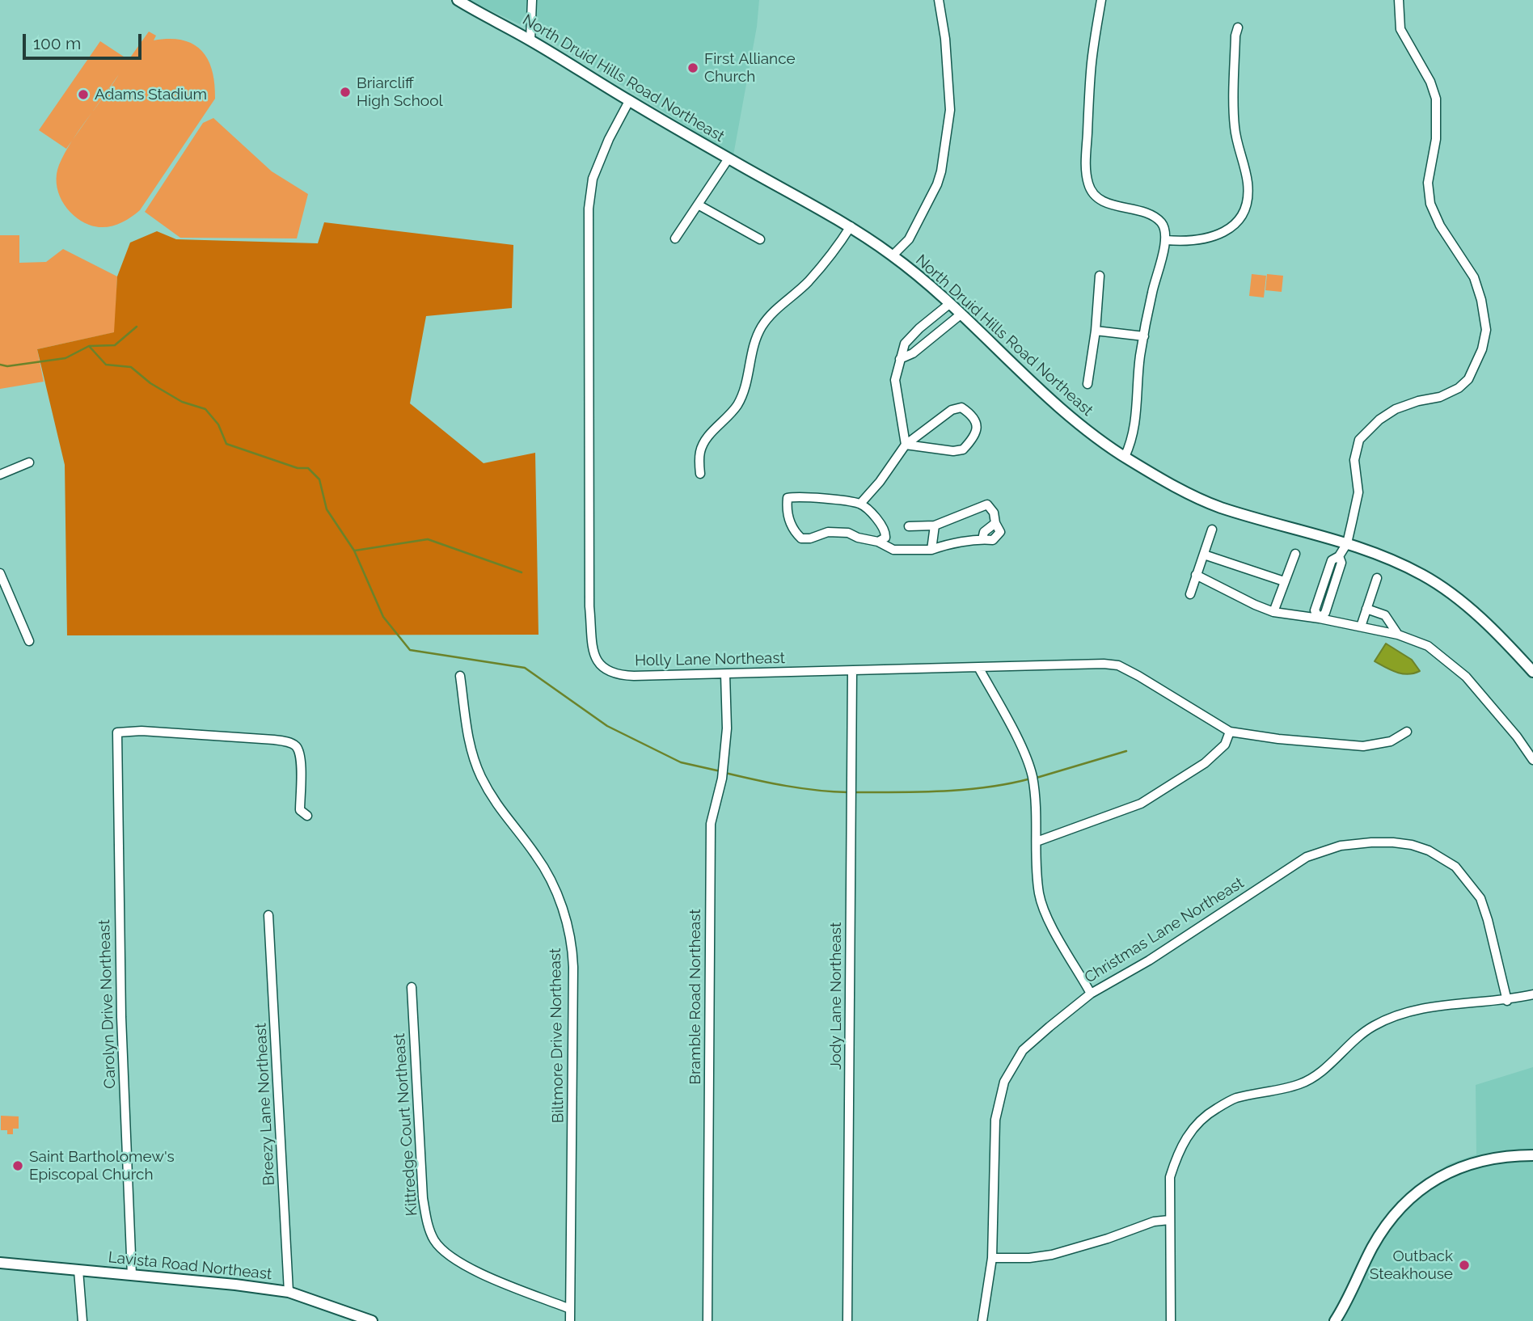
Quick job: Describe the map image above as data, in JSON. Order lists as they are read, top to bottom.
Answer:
{
  "streets": {
    "main road": ["North Druid Hills Road Northeast", "Lavista Road Northeast"],
    "street": [
      "Holly Lane Northeast",
      "Christmas Lane Northeast",
      "Jody Lane Northeast",
      "Bramble Road Northeast",
      "Carolyn Drive Northeast",
      "Biltmore Drive Northeast",
      "Breezy Lane Northeast",
      "Kittredge Court Northeast"
    ]
  },
  "crossings": [
    ["North Druid Hills Road Northeast", "Holly Lane Northeast"],
    ["Holly Lane Northeast", "Jody Lane Northeast"],
    ["Holly Lane Northeast", "Bramble Road Northeast"],
    ["Carolyn Drive Northeast", "Lavista Road Northeast"],
    ["Biltmore Drive Northeast", "Kittredge Court Northeast"],
    ["Breezy Lane Northeast", "Lavista Road Northeast"]
  ],
  "places": [
    "First Alliance Church",
    "Briarcliff High School",
    "Adams Stadium",
    "Saint Bartholomew's Episcopal Church",
    "Outback Steakhouse"
  ],
  "scale_bar": "100 m"
}
